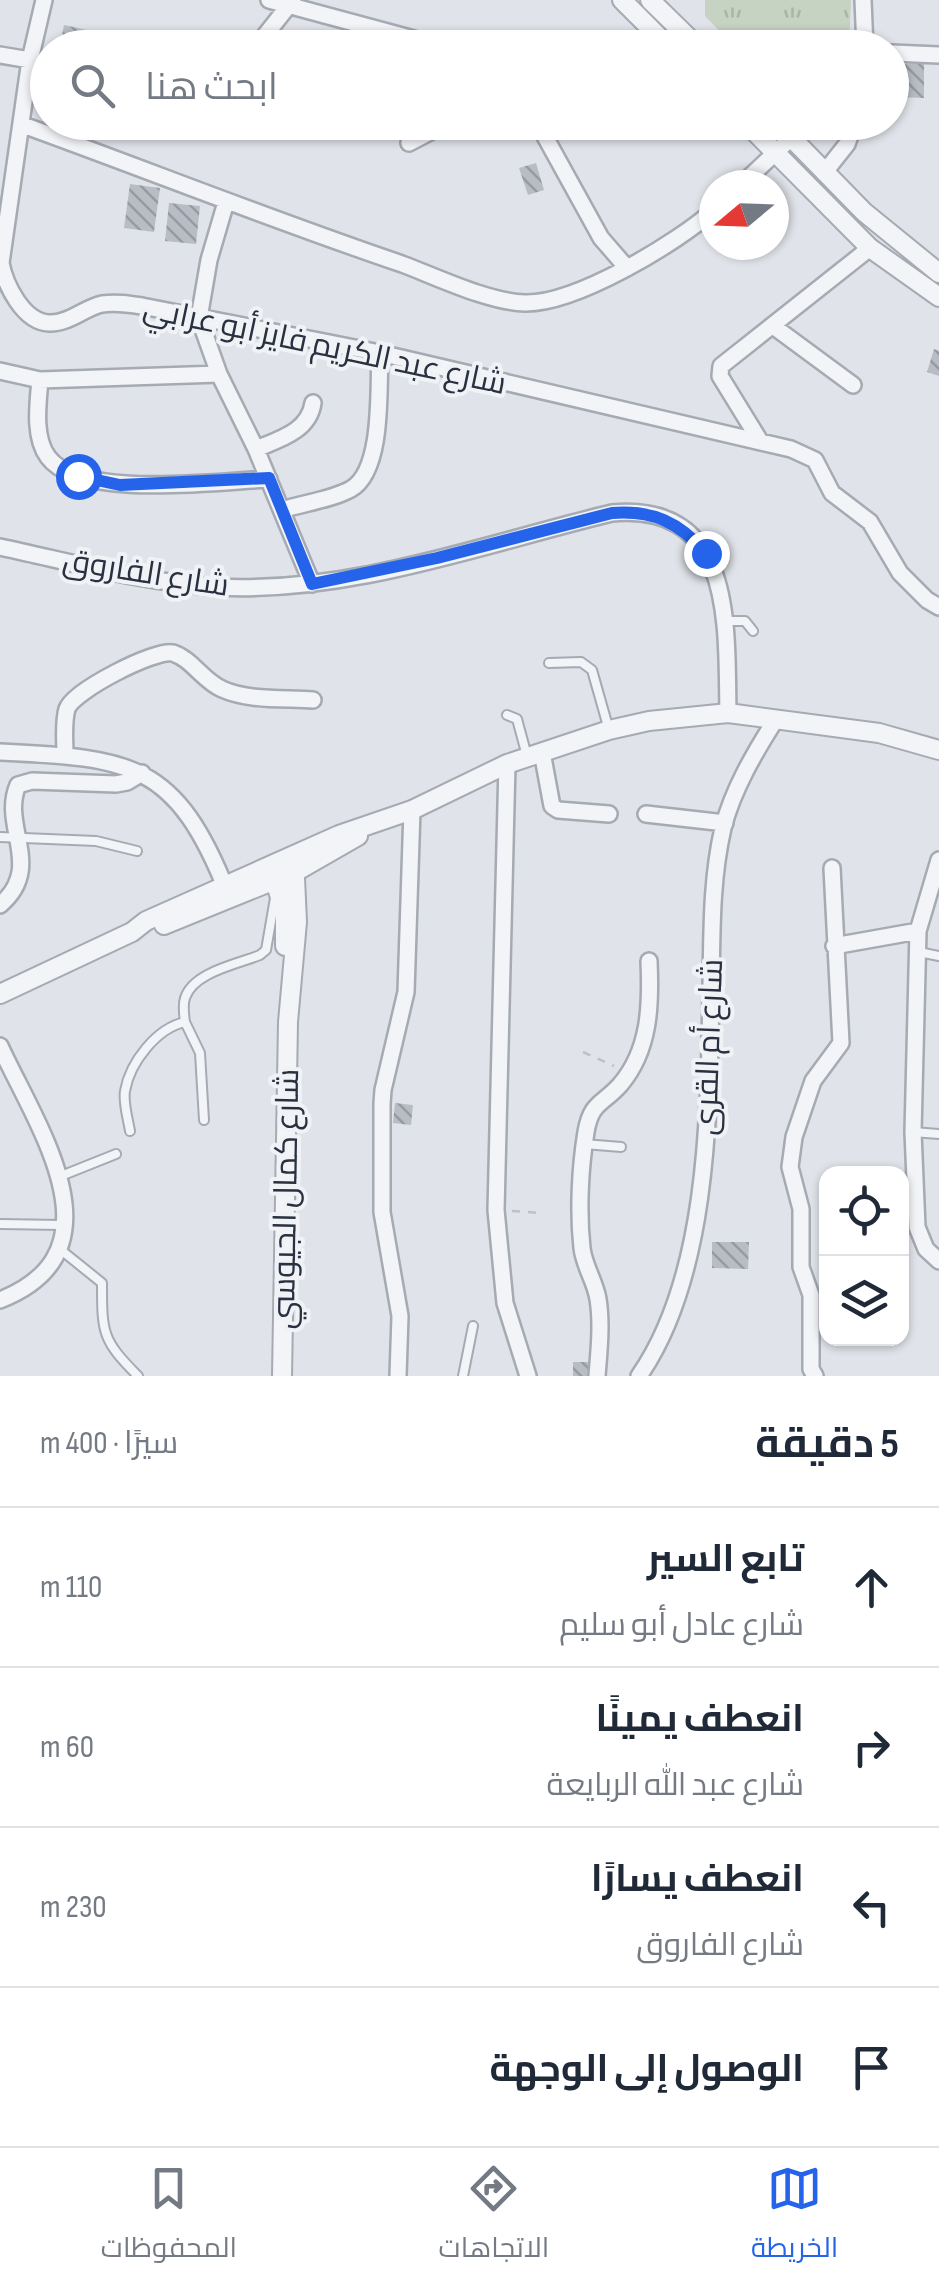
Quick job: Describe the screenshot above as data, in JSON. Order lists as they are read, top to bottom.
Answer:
{
  "streets": {
    "street": [
      "شارع عبد الكريم فايز أبو عرابي",
      "شارع الفاروق",
      "شارع أم القرى",
      "شارع كمال الجيوسي"
    ]
  },
  "north": "left",
  "page": {
    "search": "ابحث هنا",
    "heading": ["5 دقيقة", "سيرًا · 400 m"],
    "list": [
      ["تابع السير", "شارع عادل أبو سليم", "110 m"],
      ["انعطف يمينًا", "شارع عبد الله الربايعة", "60 m"],
      ["انعطف يسارًا", "شارع الفاروق", "230 m"],
      "الوصول إلى الوجهة"
    ],
    "nav": ["الخريطة", "الاتجاهات", "المحفوظات"]
  }
}
